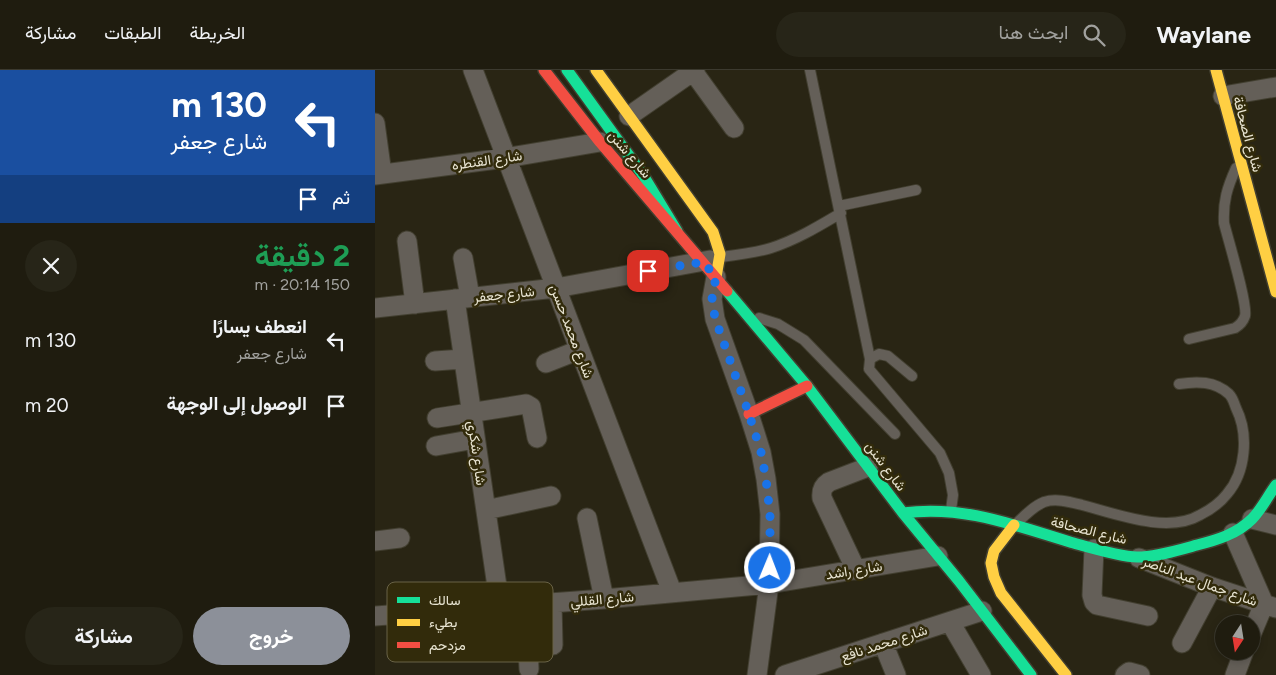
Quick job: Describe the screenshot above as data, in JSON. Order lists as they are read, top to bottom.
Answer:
{
  "streets": {
    "main road": ["شارع الصحافة", "شارع شنن"],
    "street": [
      "شارع القنطره",
      "شارع جعفر",
      "شارع محمد حسن",
      "شارع شكري",
      "شارع راشد",
      "شارع جمال عبد الناصر",
      "شارع القللي",
      "شارع محمد نافع"
    ]
  },
  "crossings": [
    ["شارع الصحافة", "شارع شنن"],
    ["شارع الصحافة", "شارع جمال عبد الناصر"],
    ["شارع شنن", "شارع القنطره"],
    ["شارع شنن", "شارع جعفر"],
    ["شارع شنن", "شارع راشد"],
    ["شارع شنن", "شارع محمد نافع"],
    ["شارع القنطره", "شارع محمد حسن"],
    ["شارع جعفر", "شارع محمد حسن"],
    ["شارع جعفر", "شارع شكري"],
    ["شارع محمد حسن", "شارع القللي"],
    ["شارع راشد", "شارع القللي"]
  ],
  "legend": ["سالك", "بطيء", "مزدحم"],
  "north": "bottom",
  "page": {
    "header": "Waylane",
    "search": "ابحث هنا",
    "nav": ["الخريطة", "الطبقات", "مشاركة"],
    "turn": ["130 m", "شارع جعفر"],
    "then": "ثم",
    "heading": ["2 دقيقة", "150 m · 20:14"],
    "list": [
      {
        "name": "انعطف يسارًا",
        "note": "شارع جعفر",
        "value": "130 m"
      },
      {
        "name": "الوصول إلى الوجهة",
        "value": "20 m"
      }
    ],
    "buttons": ["خروج", "مشاركة"]
  }
}
